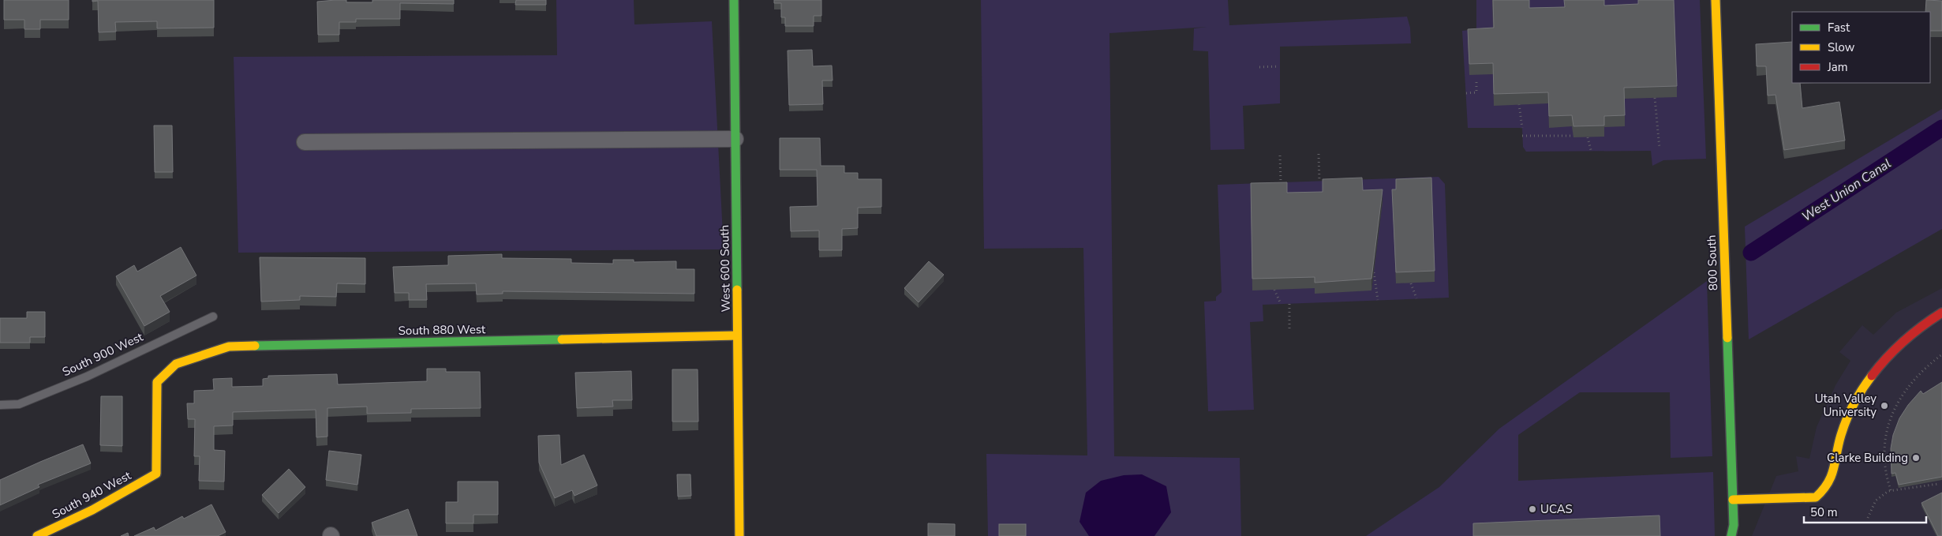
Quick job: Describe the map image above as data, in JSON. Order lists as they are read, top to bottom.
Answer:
{
  "streets": {
    "street": [
      "800 South",
      "West 600 South",
      "South 880 West",
      "South 940 West"
    ],
    "lane": ["South 900 West"]
  },
  "crossings": [
    ["West 600 South", "South 880 West"],
    ["South 880 West", "South 940 West"]
  ],
  "water": ["West Union Canal"],
  "places": ["Utah Valley University", "Clarke Building", "UCAS"],
  "legend": ["Fast", "Slow", "Jam"],
  "scale_bar": "50 m"
}
